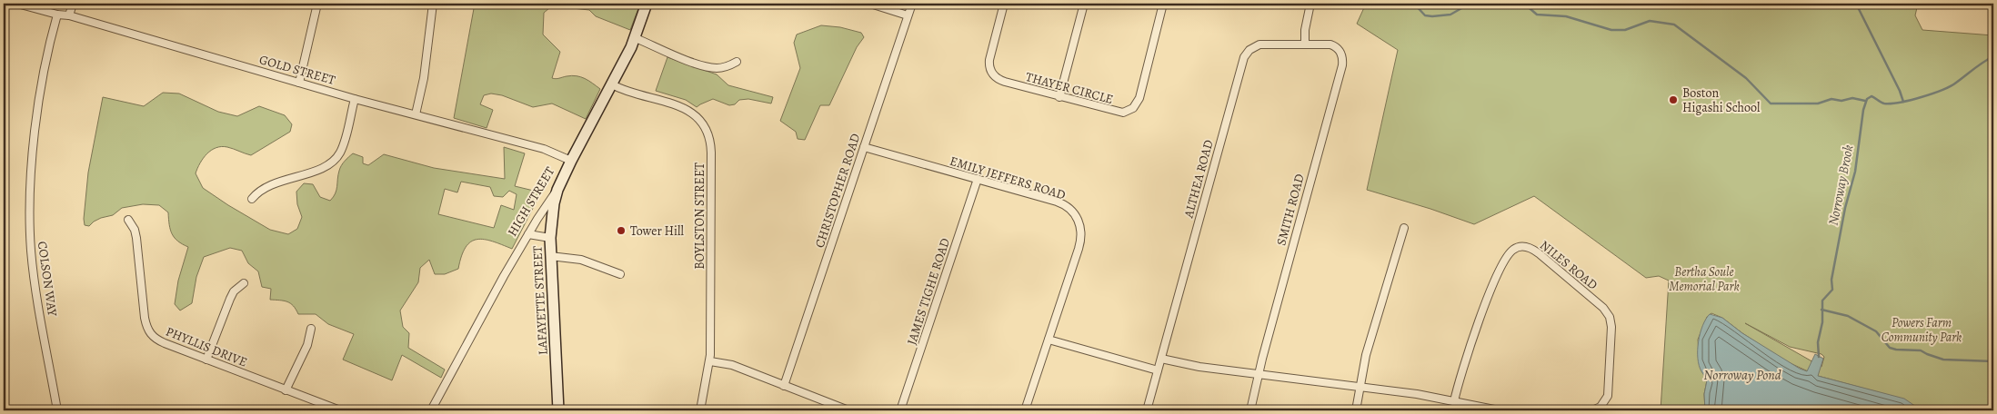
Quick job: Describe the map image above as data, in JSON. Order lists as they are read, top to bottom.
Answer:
{
  "streets": {
    "main road": ["HIGH STREET", "LAFAYETTE STREET"],
    "street": [
      "GOLD STREET",
      "THAYER CIRCLE",
      "EMILY JEFFERS ROAD",
      "ALTHEA ROAD",
      "CHRISTOPHER ROAD",
      "SMITH ROAD",
      "BOYLSTON STREET",
      "NILES ROAD",
      "COLSON WAY",
      "JAMES TIGHE ROAD",
      "PHYLLIS DRIVE"
    ]
  },
  "crossings": [
    ["GOLD STREET", "HIGH STREET"],
    ["GOLD STREET", "COLSON WAY"],
    ["EMILY JEFFERS ROAD", "CHRISTOPHER ROAD"],
    ["EMILY JEFFERS ROAD", "JAMES TIGHE ROAD"],
    ["ALTHEA ROAD", "SMITH ROAD"],
    ["HIGH STREET", "BOYLSTON STREET"],
    ["HIGH STREET", "LAFAYETTE STREET"]
  ],
  "water": ["Norroway Brook", "Norroway Pond"],
  "parks": ["Bertha Soule Memorial Park", "Powers Farm Community Park"],
  "places": ["Boston Higashi School", "Tower Hill"]
}
